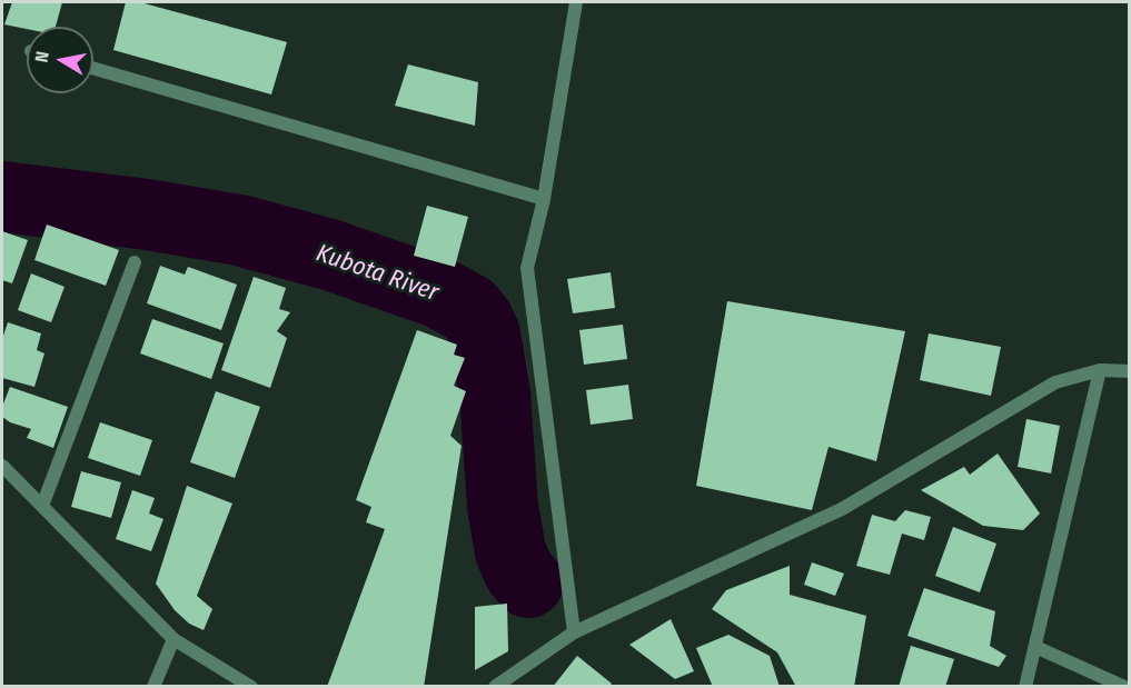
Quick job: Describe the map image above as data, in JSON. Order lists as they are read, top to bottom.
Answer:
{
  "water": ["Kubota River"],
  "north": "left"
}
